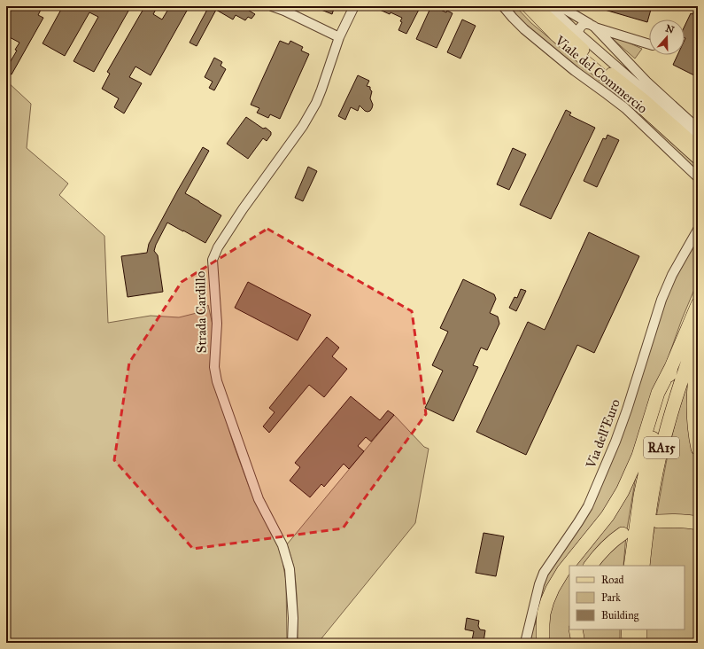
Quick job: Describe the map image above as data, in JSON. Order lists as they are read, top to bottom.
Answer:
{
  "streets": {
    "highway": ["RA15"],
    "street": ["Viale del Commercio", "Strada Cardillo", "Via dell'Euro"]
  },
  "legend": ["Road", "Park", "Building"],
  "north": "top"
}
